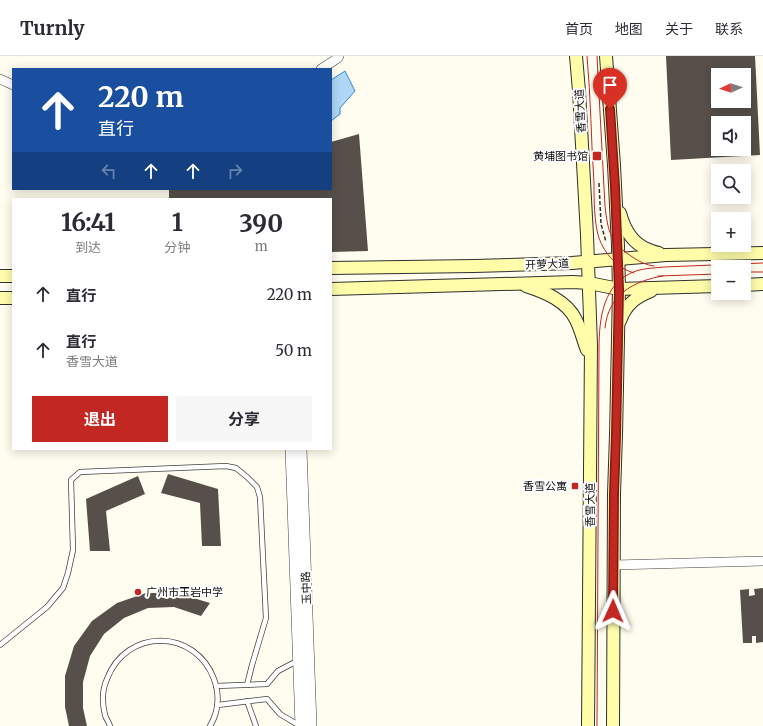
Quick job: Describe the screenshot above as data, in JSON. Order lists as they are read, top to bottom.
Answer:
{
  "streets": {
    "main road": ["香雪大道", "开萝大道"],
    "street": ["玉中路"]
  },
  "crossings": [
    ["香雪大道", "开萝大道"]
  ],
  "places": {
    "transit": ["黄埔图书馆", "香雪公寓"],
    "other": ["广州市玉岩中学"]
  },
  "north": "left",
  "page": {
    "header": "Turnly",
    "nav": [
      "首页",
      "地图",
      "关于",
      "联系"
    ],
    "map_buttons": ["+", "−"],
    "turn": ["220 m", "直行"],
    "eta": [
      "16:41",
      "到达",
      "1",
      "分钟",
      "390",
      "m"
    ],
    "list": [
      {
        "name": "直行",
        "value": "220 m"
      },
      {
        "name": "直行",
        "note": "香雪大道",
        "value": "50 m"
      }
    ],
    "buttons": ["退出", "分享"]
  }
}
